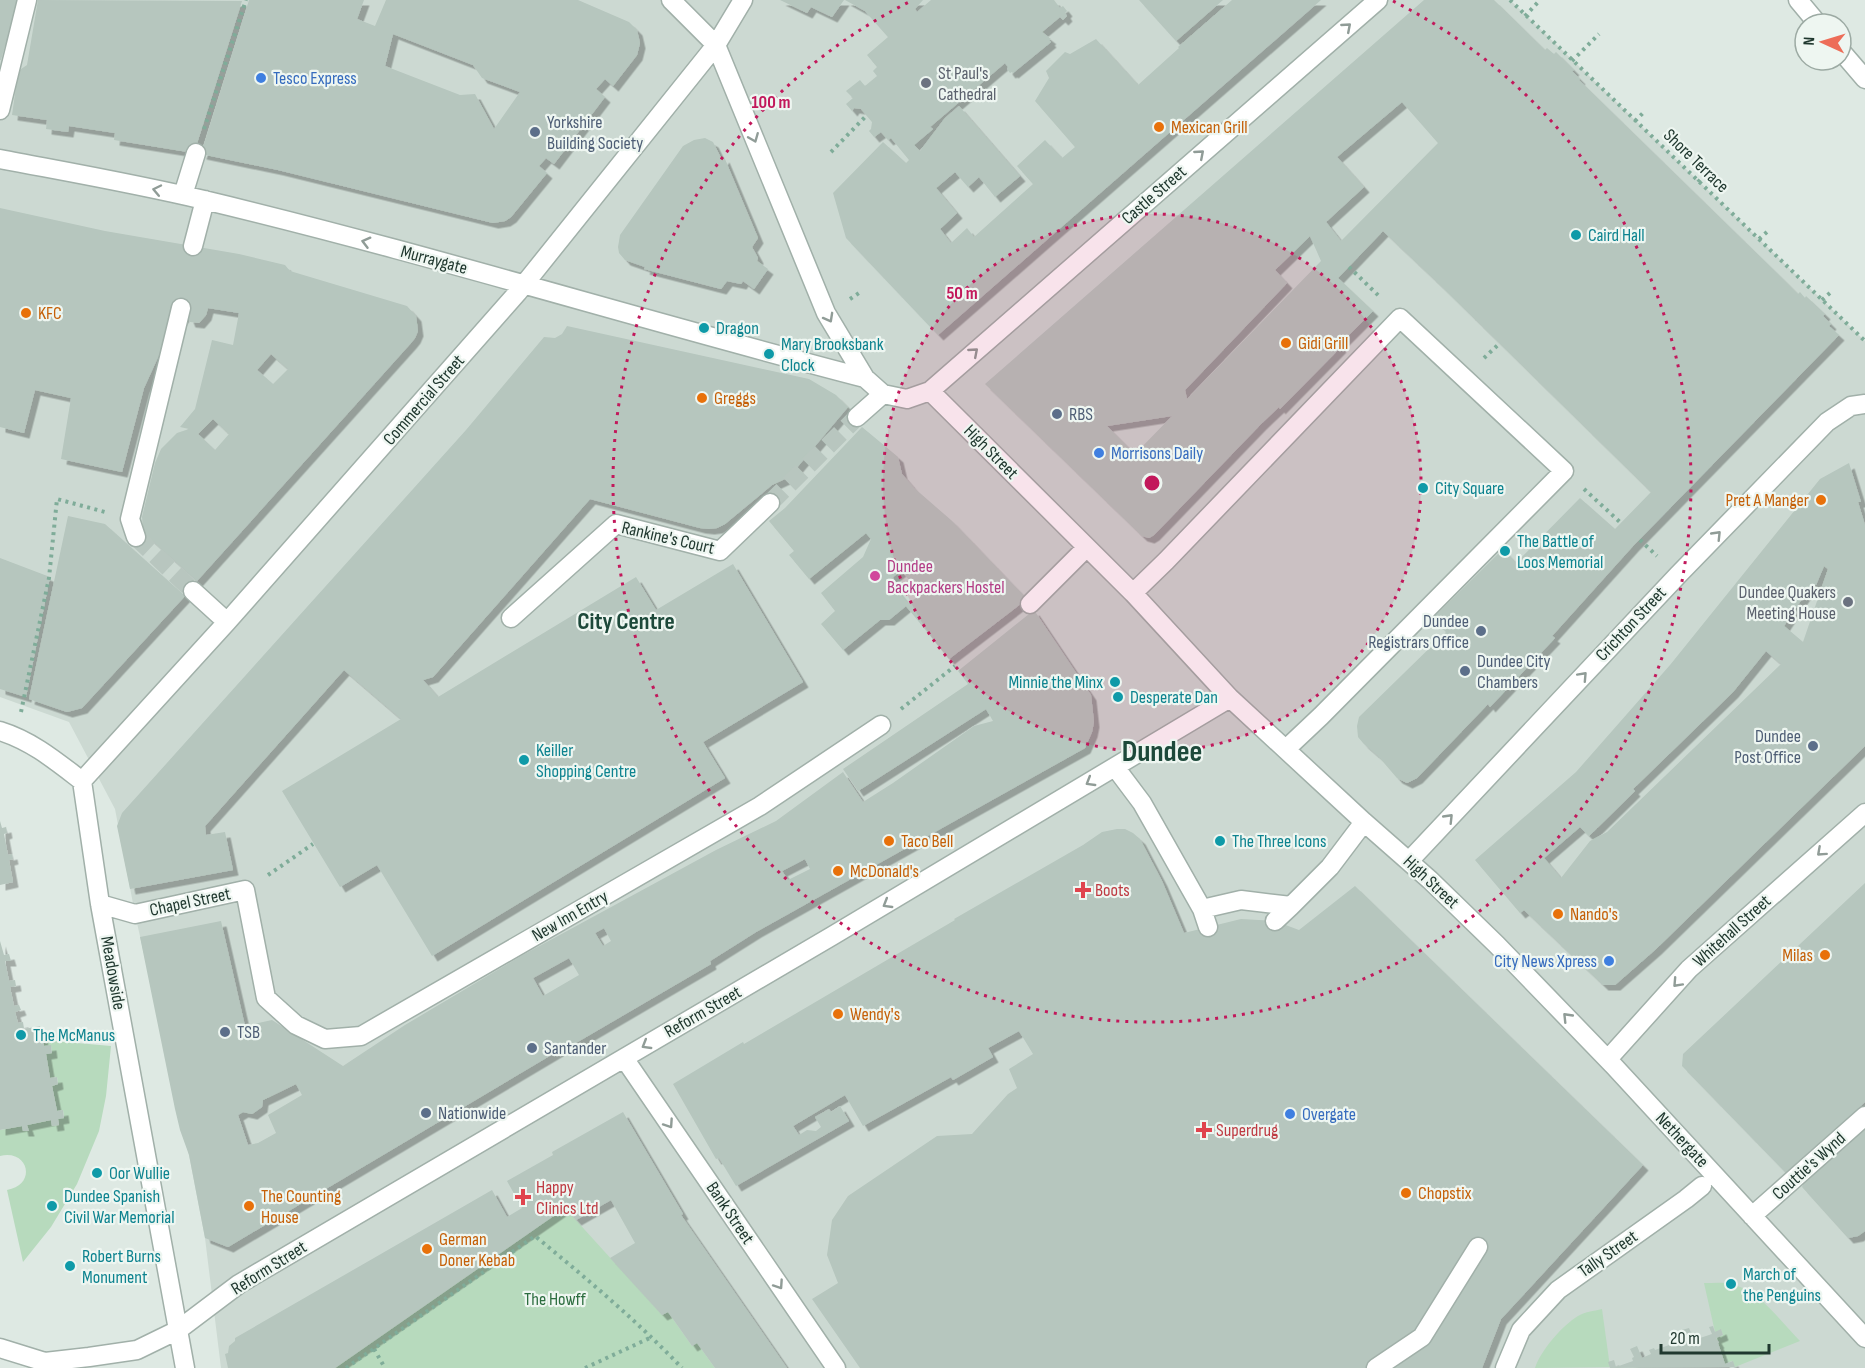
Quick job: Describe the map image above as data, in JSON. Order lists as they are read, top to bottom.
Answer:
{
  "streets": {
    "street": [
      "Castle Street",
      "Murraygate",
      "Commercial Street",
      "High Street",
      "Rankine's Court",
      "Crichton Street",
      "Chapel Street",
      "New Inn Entry",
      "Whitehall Street",
      "Meadowside",
      "Reform Street",
      "Nethergate",
      "Couttie's Wynd",
      "Bank Street",
      "Tally Street"
    ],
    "path": ["Shore Terrace"]
  },
  "crossings": [
    ["Castle Street", "High Street"],
    ["Murraygate", "Commercial Street"],
    ["Commercial Street", "Meadowside"],
    ["High Street", "Crichton Street"],
    ["High Street", "Reform Street"],
    ["High Street", "Nethergate"],
    ["Chapel Street", "New Inn Entry"],
    ["Chapel Street", "Meadowside"],
    ["Whitehall Street", "Nethergate"],
    ["Meadowside", "Reform Street"],
    ["Reform Street", "Bank Street"],
    ["Nethergate", "Couttie's Wynd"]
  ],
  "one_way": [
    "Castle Street",
    "Murraygate",
    "Whitehall Street",
    "Reform Street",
    "Bank Street"
  ],
  "districts": ["City Centre", "Dundee"],
  "parks": ["The Howff"],
  "places": {
    "other": [
      "Tesco Express",
      "St Paul's Cathedral",
      "Mexican Grill",
      "Yorkshire Building Society",
      "Caird Hall",
      "KFC",
      "Dragon",
      "Gidi Grill",
      "Mary Brooksbank Clock",
      "Greggs",
      "RBS",
      "Morrisons Daily",
      "City Square",
      "Pret A Manger",
      "The Battle of Loos Memorial",
      "Dundee Backpackers Hostel",
      "Dundee Quakers Meeting House",
      "Dundee Registrars Office",
      "Dundee City Chambers",
      "Minnie the Minx",
      "Desperate Dan",
      "Dundee Post Office",
      "Keiller Shopping Centre",
      "Taco Bell",
      "The Three Icons",
      "McDonald's",
      "Nando's",
      "Milas",
      "City News Xpress",
      "Wendy's",
      "TSB",
      "The McManus",
      "Santander",
      "Nationwide",
      "Overgate",
      "Oor Wullie",
      "Chopstix",
      "Dundee Spanish Civil War Memorial",
      "The Counting House",
      "German Doner Kebab",
      "Robert Burns Monument",
      "March of the Penguins"
    ],
    "health": ["Boots", "Superdrug", "Happy Clinics Ltd"]
  },
  "scale_bar": "20 m",
  "north": "left",
  "rings": ["100 m", "50 m"]
}
